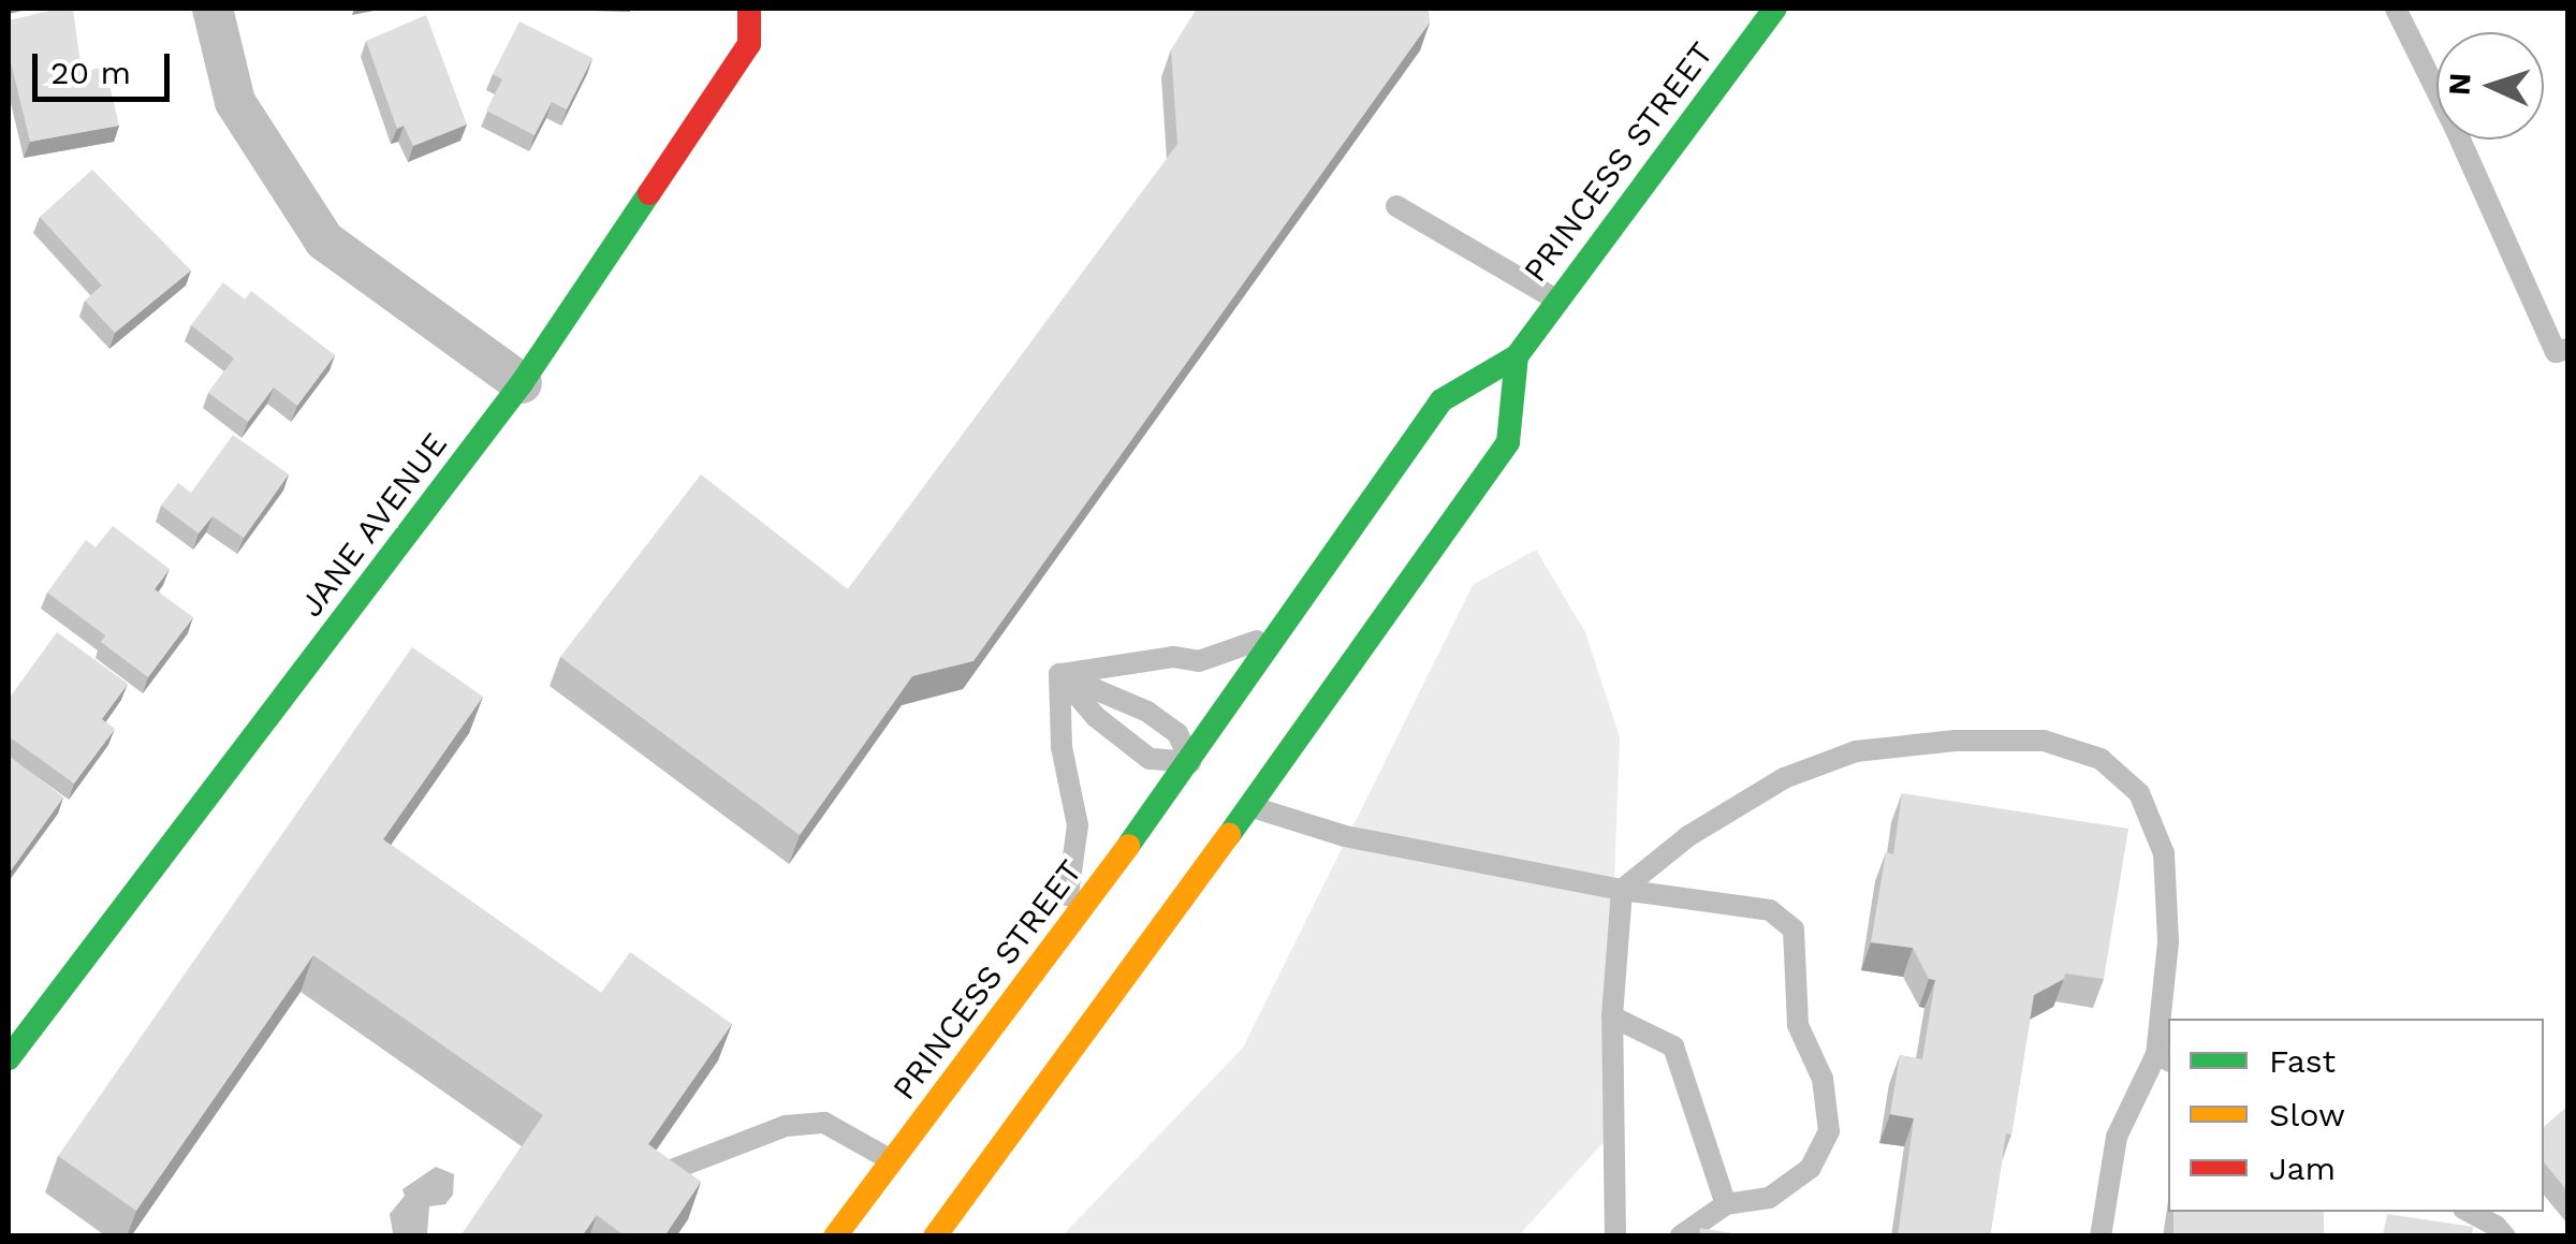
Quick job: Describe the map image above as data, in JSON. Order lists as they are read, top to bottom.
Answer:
{
  "streets": {
    "main road": ["PRINCESS STREET", "JANE AVENUE"]
  },
  "legend": ["Fast", "Slow", "Jam"],
  "scale_bar": "20 m",
  "north": "left"
}
